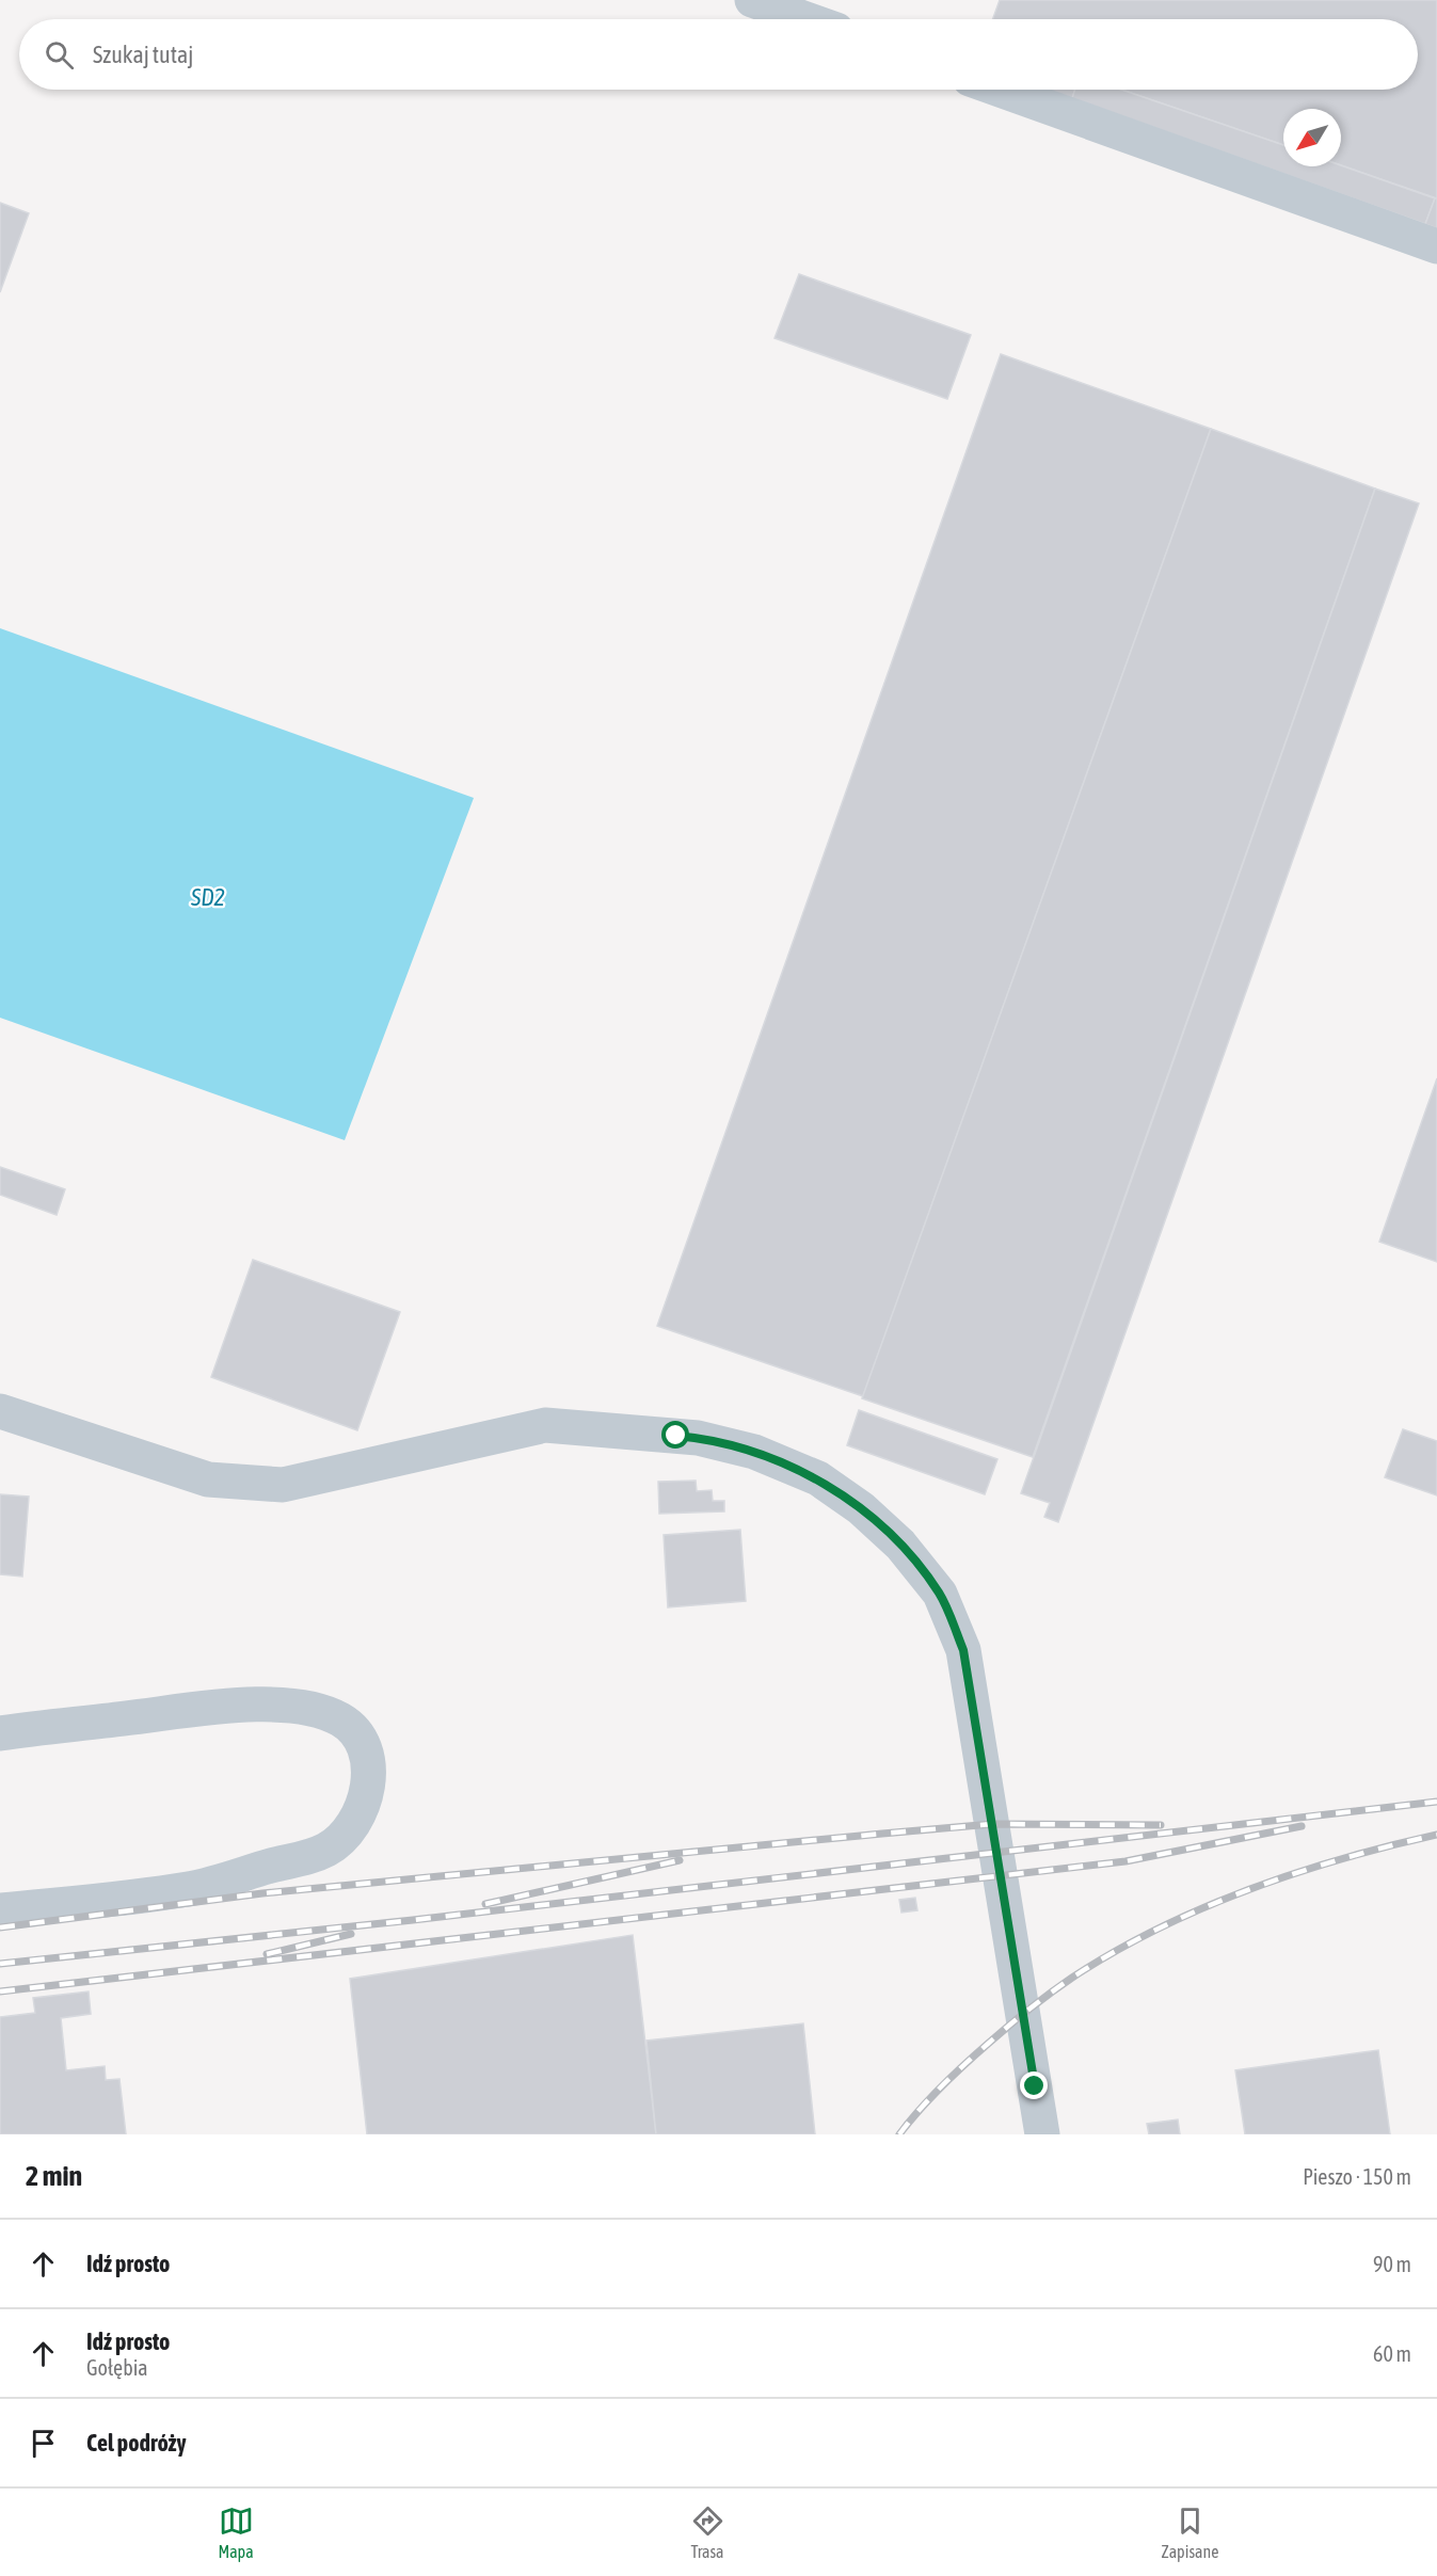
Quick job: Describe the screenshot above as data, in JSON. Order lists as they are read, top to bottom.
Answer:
{
  "water": ["SD2"],
  "north": "bottom left",
  "page": {
    "search": "Szukaj tutaj",
    "heading": ["2 min", "Pieszo · 150 m"],
    "list": [
      ["Idź prosto", "90 m"],
      ["Idź prosto", "Gołębia", "60 m"],
      "Cel podróży"
    ],
    "nav": ["Mapa", "Trasa", "Zapisane"]
  }
}
